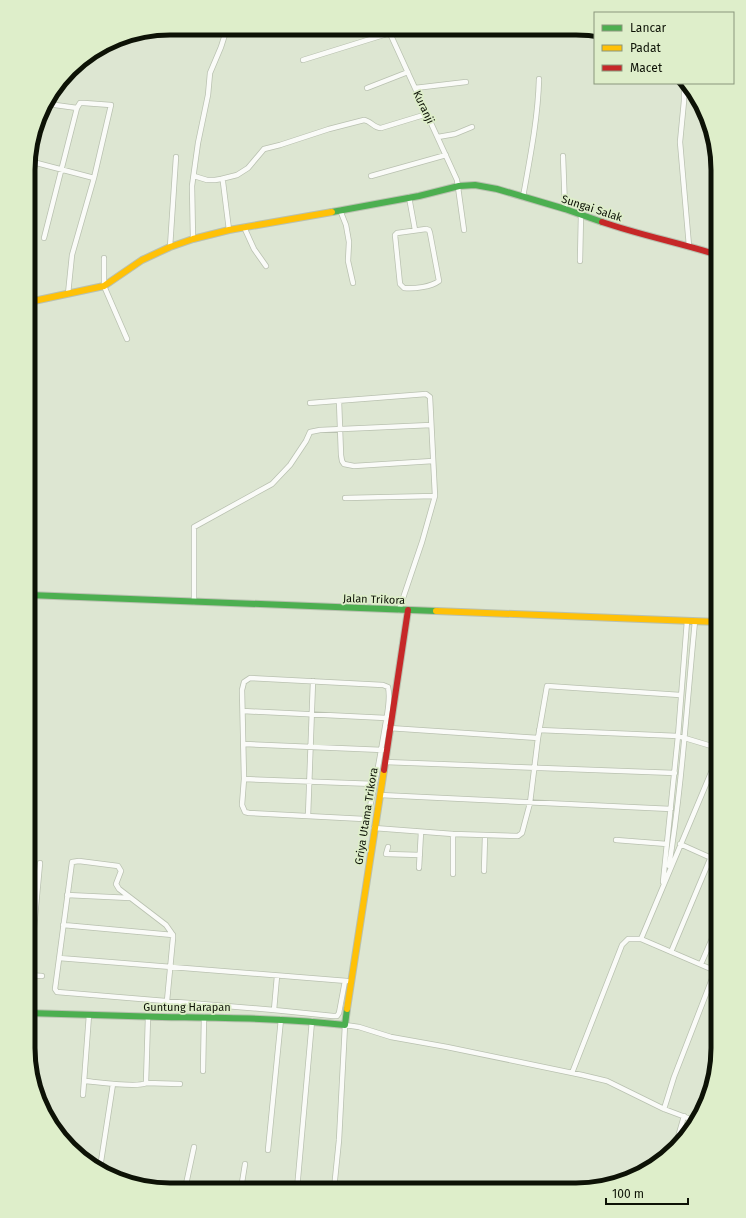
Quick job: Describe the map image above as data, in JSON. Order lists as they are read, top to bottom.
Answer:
{
  "streets": {
    "street": [
      "Kuranji",
      "Sungai Salak",
      "Jalan Trikora",
      "Griya Utama Trikora",
      "Guntung Harapan"
    ]
  },
  "crossings": [
    ["Kuranji", "Sungai Salak"],
    ["Jalan Trikora", "Griya Utama Trikora"],
    ["Griya Utama Trikora", "Guntung Harapan"]
  ],
  "legend": ["Lancar", "Padat", "Macet"],
  "scale_bar": "100 m"
}
